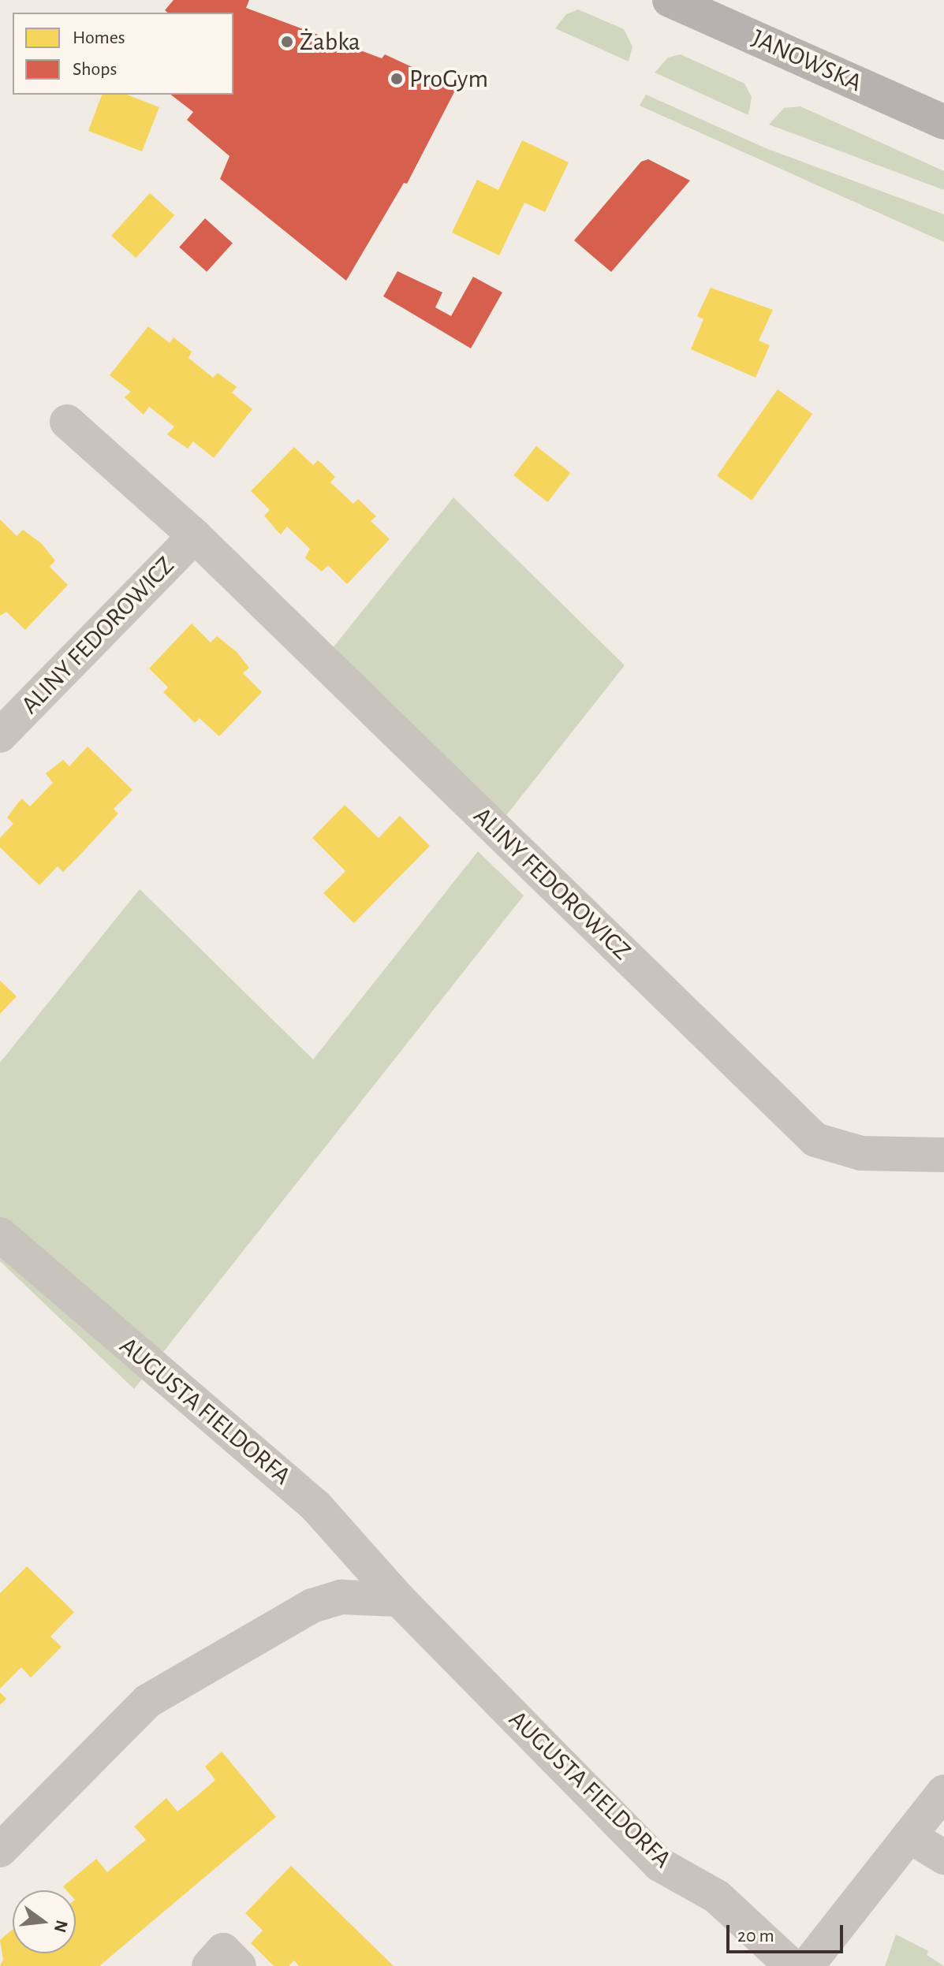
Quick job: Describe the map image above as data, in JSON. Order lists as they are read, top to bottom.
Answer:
{
  "streets": {
    "main road": ["JANOWSKA"],
    "street": ["ALINY FEDOROWICZ", "AUGUSTA FIELDORFA"]
  },
  "places": ["Żabka", "ProGym"],
  "legend": ["Homes", "Shops"],
  "scale_bar": "20 m",
  "north": "right"
}
